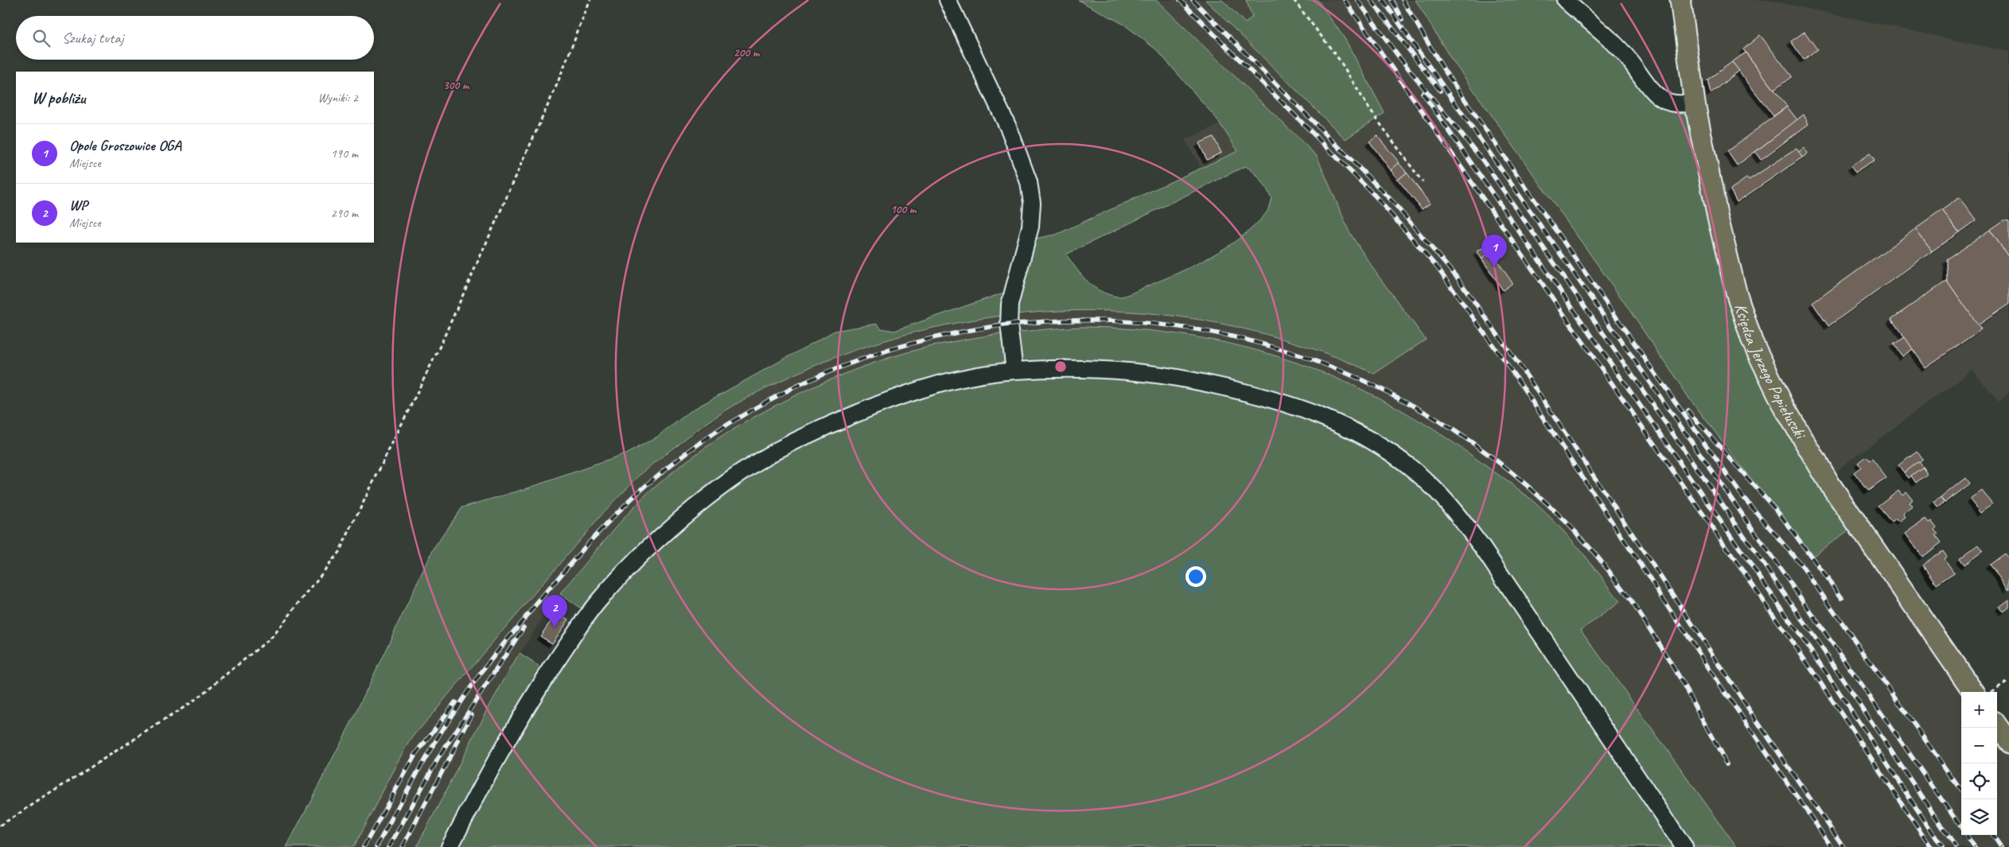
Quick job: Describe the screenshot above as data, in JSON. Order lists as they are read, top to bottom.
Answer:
{
  "streets": {
    "main road": ["Księdza Jerzego Popiełuszki"]
  },
  "page": {
    "search": "Szukaj tutaj",
    "heading": ["W pobliżu", "Wyniki: 2"],
    "list": [
      {
        "mark": "1",
        "name": "Opole Groszowice OGA",
        "note": "Miejsce",
        "value": "190 m"
      },
      {
        "mark": "2",
        "name": "WP",
        "note": "Miejsce",
        "value": "290 m"
      }
    ],
    "pins": ["1", "2"],
    "map_buttons": ["+", "−"]
  },
  "rings": ["200 m", "300 m", "100 m"]
}
